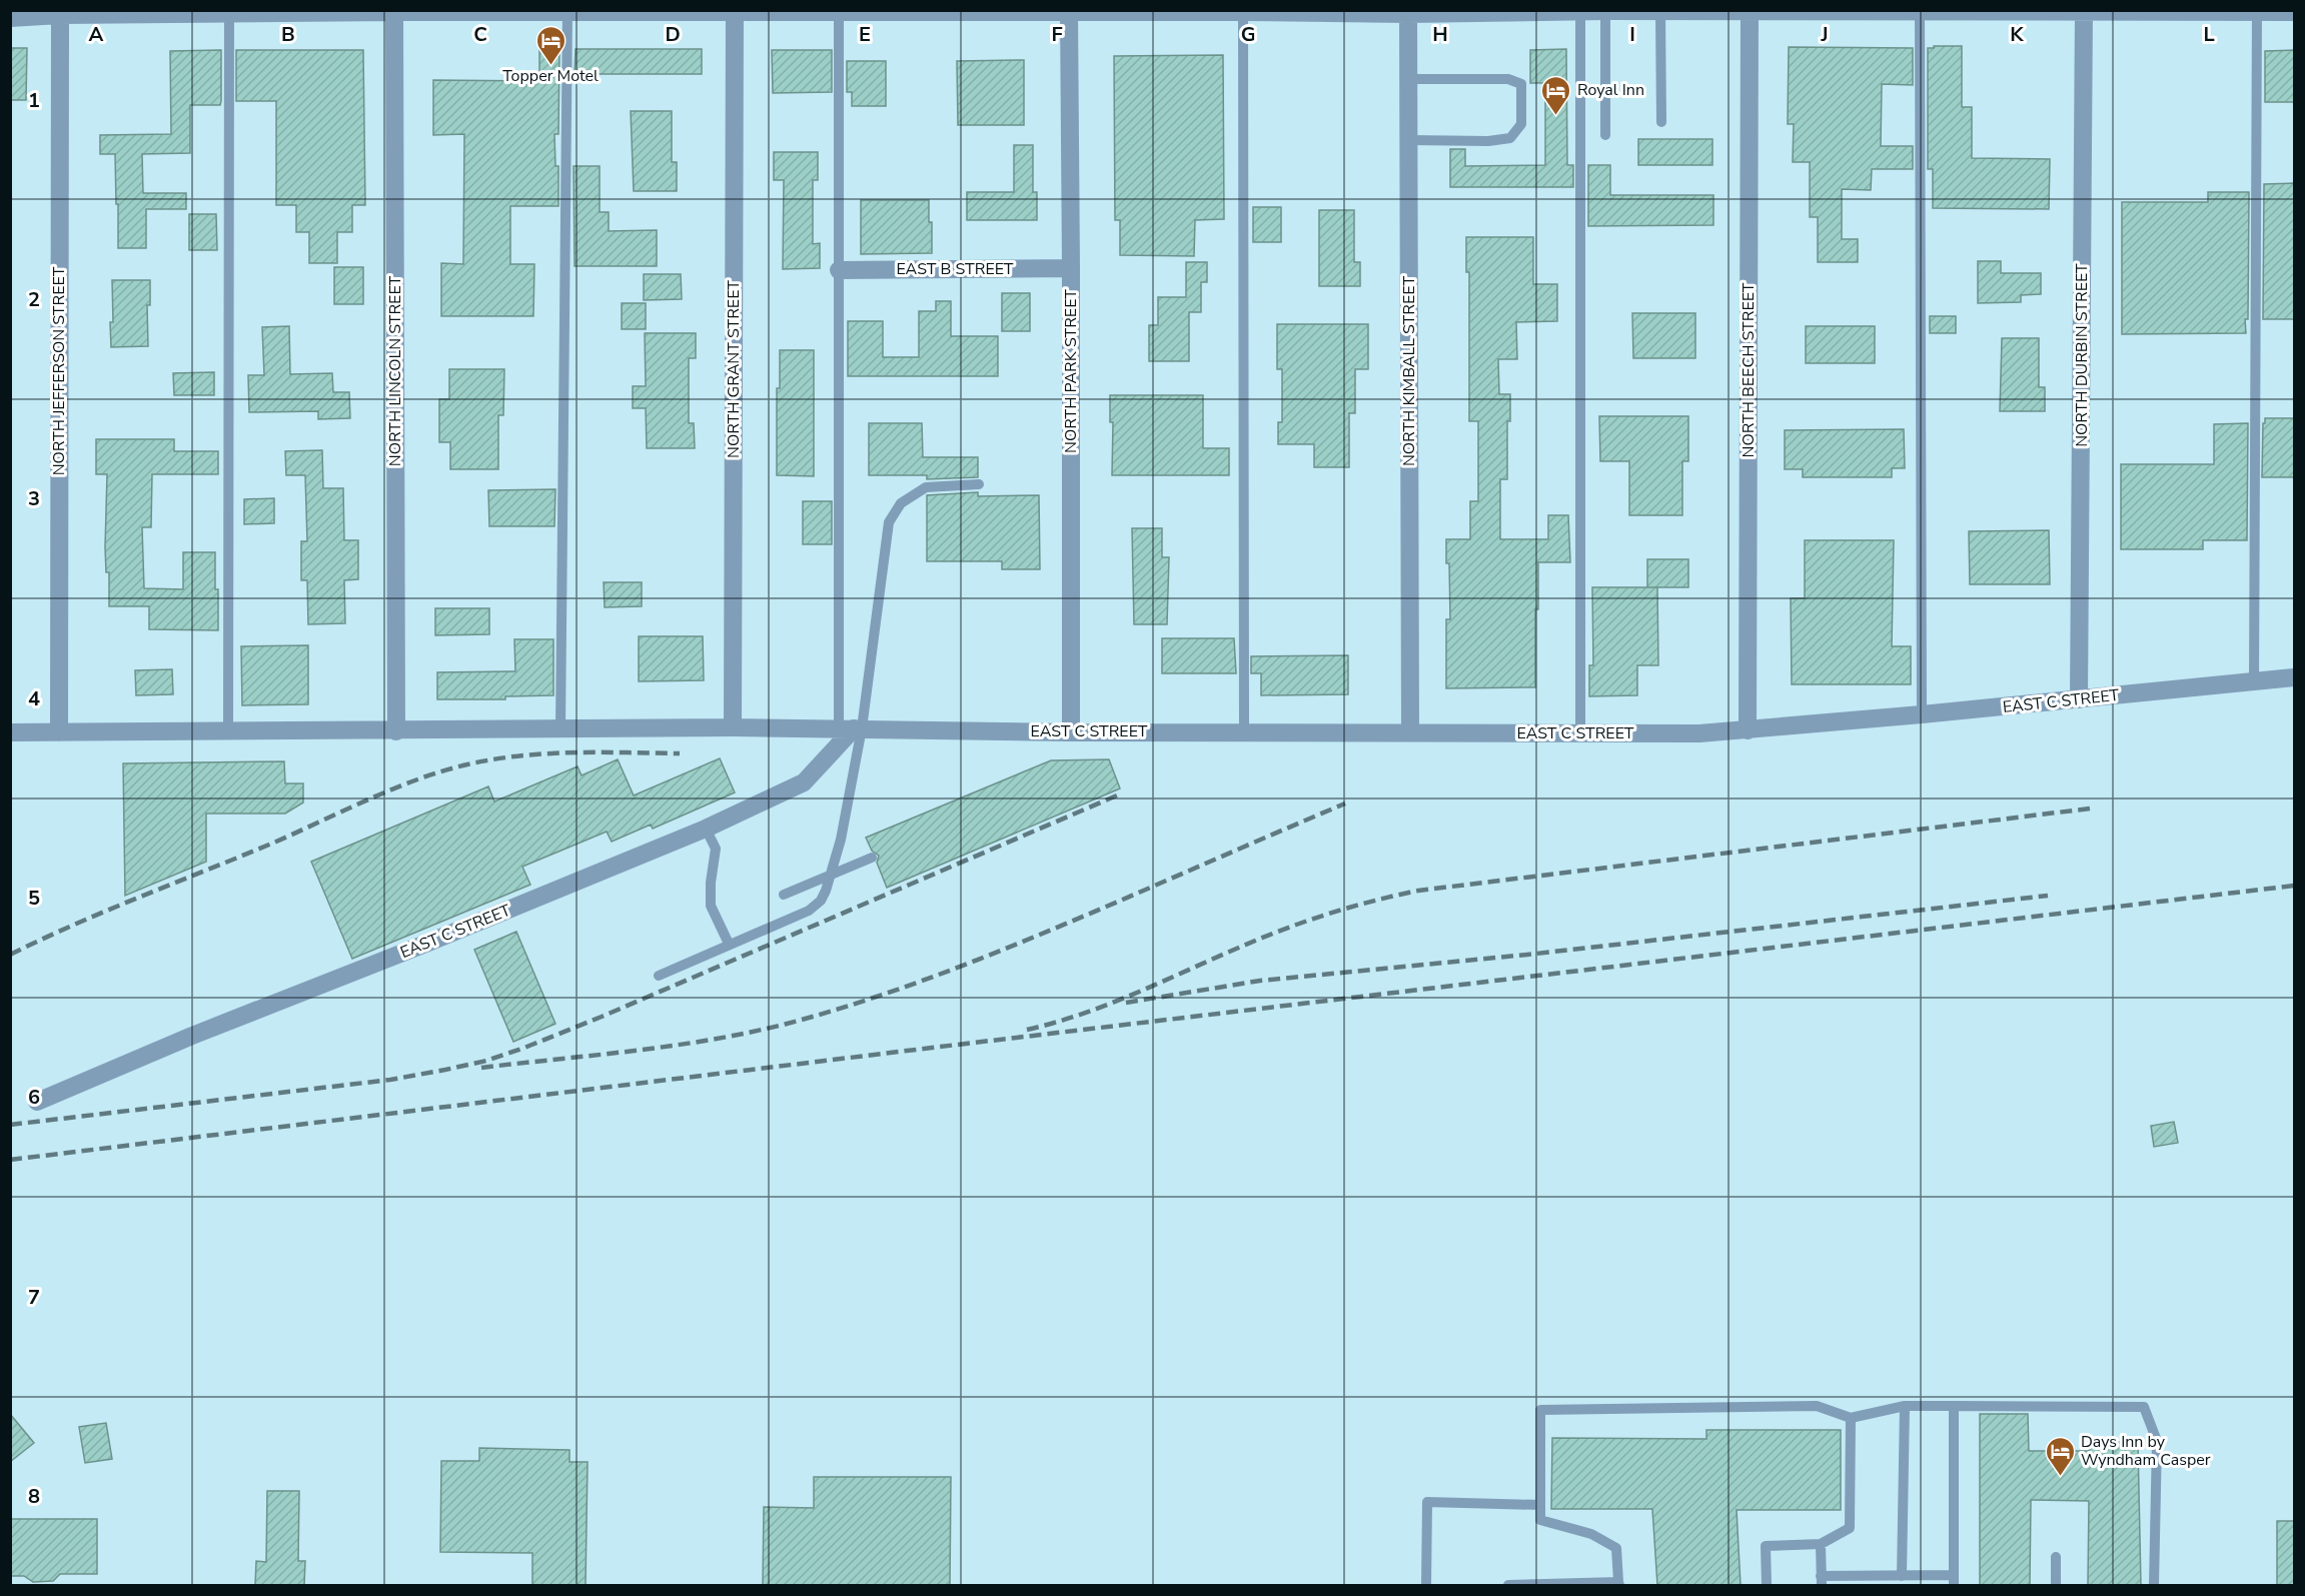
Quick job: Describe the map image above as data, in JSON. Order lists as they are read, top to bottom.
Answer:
{
  "streets": {
    "street": [
      "EAST B STREET",
      "NORTH DURBIN STREET",
      "NORTH GRANT STREET",
      "NORTH BEECH STREET",
      "NORTH JEFFERSON STREET",
      "NORTH LINCOLN STREET",
      "NORTH PARK STREET",
      "NORTH KIMBALL STREET",
      "EAST C STREET"
    ]
  },
  "crossings": [
    ["EAST B STREET", "NORTH PARK STREET"],
    ["NORTH DURBIN STREET", "EAST C STREET"],
    ["NORTH GRANT STREET", "EAST C STREET"],
    ["NORTH BEECH STREET", "EAST C STREET"],
    ["NORTH JEFFERSON STREET", "EAST C STREET"],
    ["NORTH LINCOLN STREET", "EAST C STREET"],
    ["NORTH PARK STREET", "EAST C STREET"],
    ["NORTH KIMBALL STREET", "EAST C STREET"]
  ],
  "places": {
    "hotel": ["Topper Motel", "Royal Inn", "Days Inn by Wyndham Casper"]
  },
  "grid": {
    "columns": [
      "A",
      "B",
      "C",
      "D",
      "E",
      "F",
      "G",
      "H",
      "I",
      "J",
      "K",
      "L"
    ],
    "rows": [
      "1",
      "2",
      "3",
      "4",
      "5",
      "6",
      "7",
      "8"
    ]
  }
}
